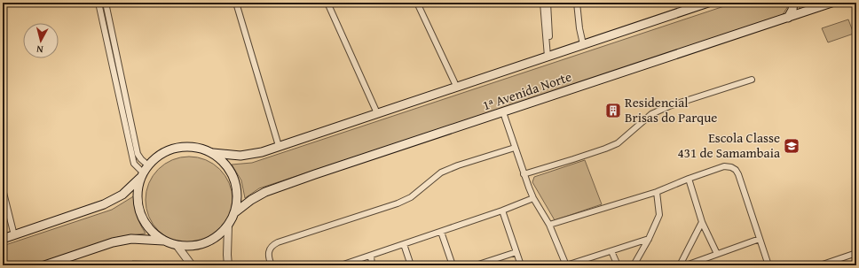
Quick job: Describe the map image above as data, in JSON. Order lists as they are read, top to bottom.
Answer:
{
  "streets": {
    "main road": ["1ᵃ Avenida Norte"]
  },
  "places": {
    "building": ["Residencial Brisas do Parque"],
    "school or university": ["Escola Classe 431 de Samambaia"]
  },
  "north": "bottom"
}
